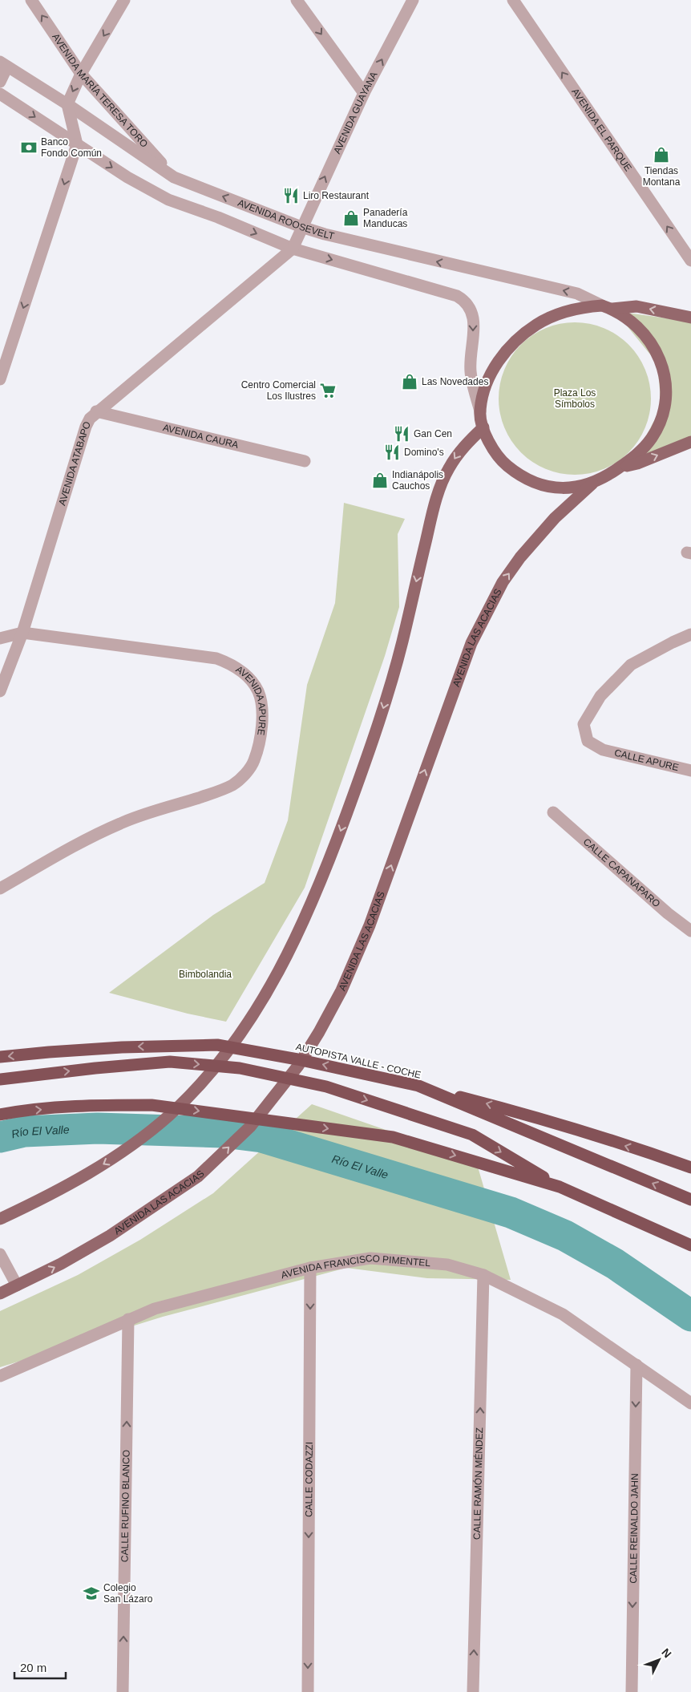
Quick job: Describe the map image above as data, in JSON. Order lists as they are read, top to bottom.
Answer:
{
  "streets": {
    "highway": ["AUTOPISTA VALLE - COCHE"],
    "main road": ["AVENIDA LAS ACACIAS"],
    "street": [
      "AVENIDA MARÍA TERESA TORO",
      "AVENIDA GUAYANA",
      "AVENIDA EL PARQUE",
      "AVENIDA ROOSEVELT",
      "AVENIDA CAURA",
      "AVENIDA ATABAPO",
      "AVENIDA APURE",
      "CALLE APURE",
      "CALLE CAPANAPARO",
      "AVENIDA FRANCISCO PIMENTEL",
      "CALLE CODAZZI",
      "CALLE RAMÓN MÉNDEZ",
      "CALLE RUFINO BLANCO",
      "CALLE REINALDO JAHN"
    ]
  },
  "crossings": [
    ["AVENIDA MARÍA TERESA TORO", "AVENIDA ROOSEVELT"],
    ["AVENIDA GUAYANA", "AVENIDA ROOSEVELT"],
    ["AVENIDA GUAYANA", "AVENIDA ATABAPO"],
    ["AVENIDA CAURA", "AVENIDA ATABAPO"],
    ["AVENIDA ATABAPO", "AVENIDA APURE"],
    ["AVENIDA FRANCISCO PIMENTEL", "CALLE CODAZZI"],
    ["AVENIDA FRANCISCO PIMENTEL", "CALLE RAMÓN MÉNDEZ"],
    ["AVENIDA FRANCISCO PIMENTEL", "CALLE RUFINO BLANCO"],
    ["AVENIDA FRANCISCO PIMENTEL", "CALLE REINALDO JAHN"]
  ],
  "one_way": [
    "AVENIDA GUAYANA",
    "AVENIDA EL PARQUE",
    "AVENIDA ROOSEVELT",
    "CALLE CODAZZI",
    "CALLE RAMÓN MÉNDEZ",
    "CALLE RUFINO BLANCO",
    "CALLE REINALDO JAHN"
  ],
  "water": ["Río El Valle"],
  "parks": ["Plaza Los Símbolos", "Bimbolandia"],
  "places": {
    "bank": ["Banco Fondo Común"],
    "shop": [
      "Tiendas Montana",
      "Panadería Manducas",
      "Las Novedades",
      "Indianápolis Cauchos"
    ],
    "restaurant": ["Liro Restaurant", "Gan Cen", "Domino's"],
    "supermarket": ["Centro Comercial Los Ilustres"],
    "school or university": ["Colegio San Lázaro"]
  },
  "scale_bar": "20 m",
  "north": "top right"
}
